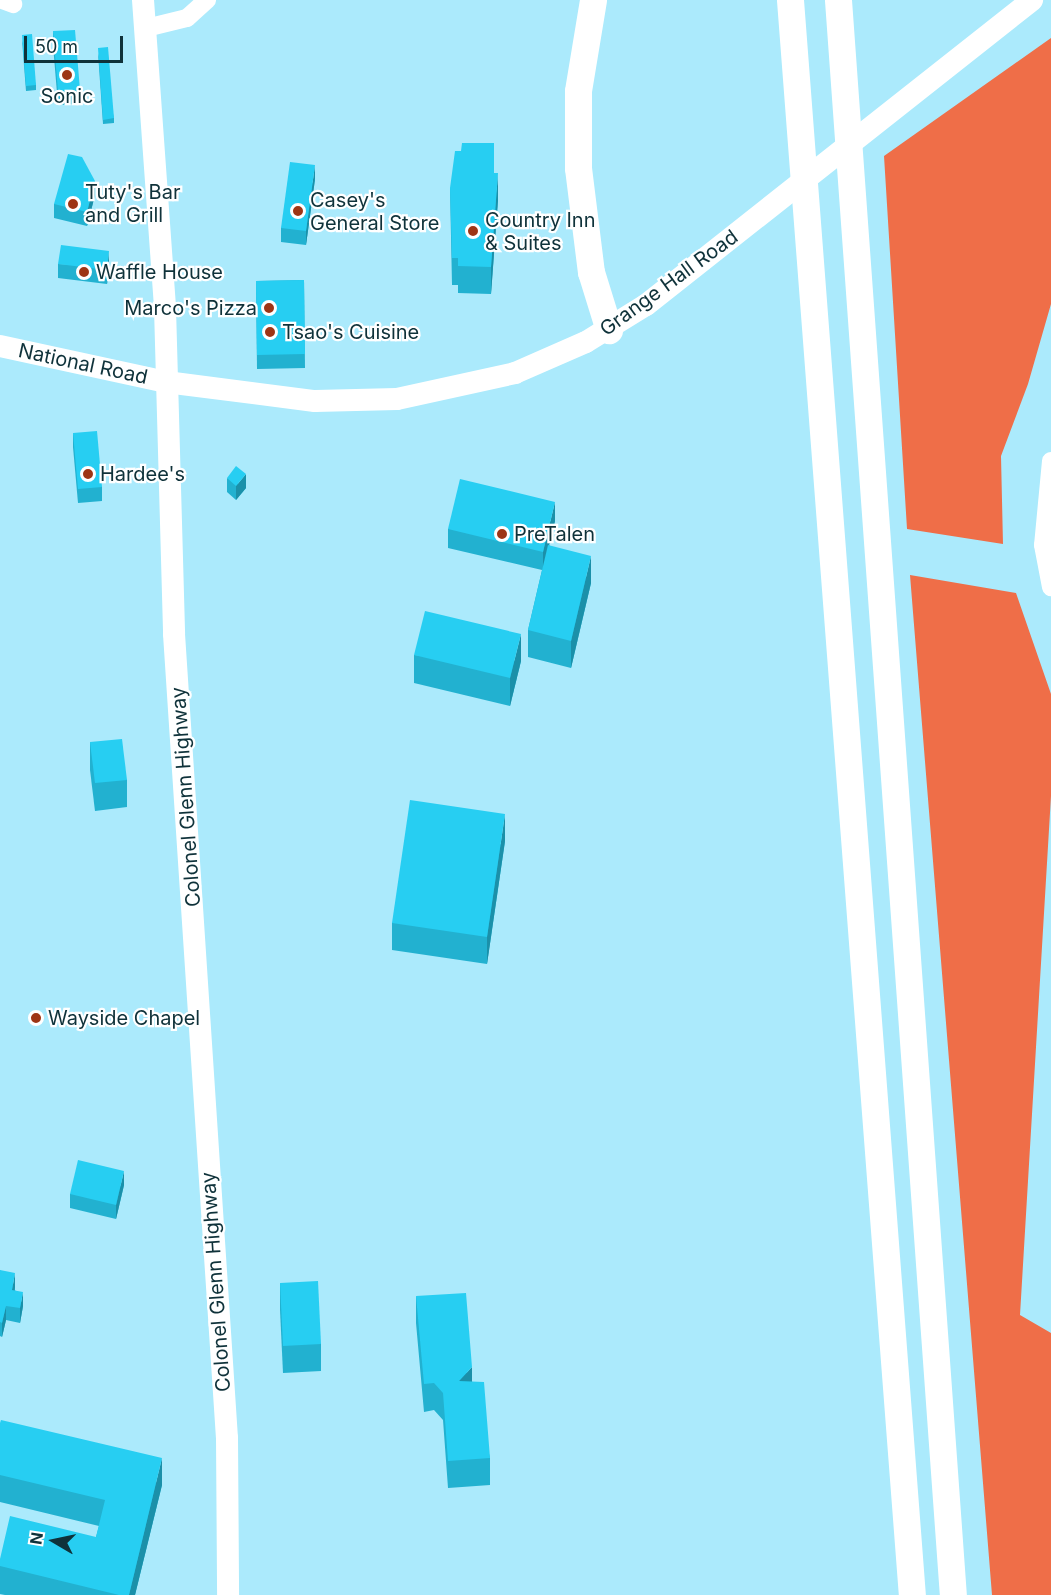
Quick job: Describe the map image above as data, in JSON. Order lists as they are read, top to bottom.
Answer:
{
  "streets": {
    "main road": ["Grange Hall Road", "National Road", "Colonel Glenn Highway"]
  },
  "crossings": [
    ["Grange Hall Road", "National Road"],
    ["Grange Hall Road", "Colonel Glenn Highway"],
    ["National Road", "Colonel Glenn Highway"]
  ],
  "places": [
    "Sonic",
    "Tuty's Bar and Grill",
    "Casey's General Store",
    "Country Inn & Suites",
    "Waffle House",
    "Marco's Pizza",
    "Tsao's Cuisine",
    "Hardee's",
    "PreTalen",
    "Wayside Chapel"
  ],
  "scale_bar": "50 m",
  "north": "left"
}
